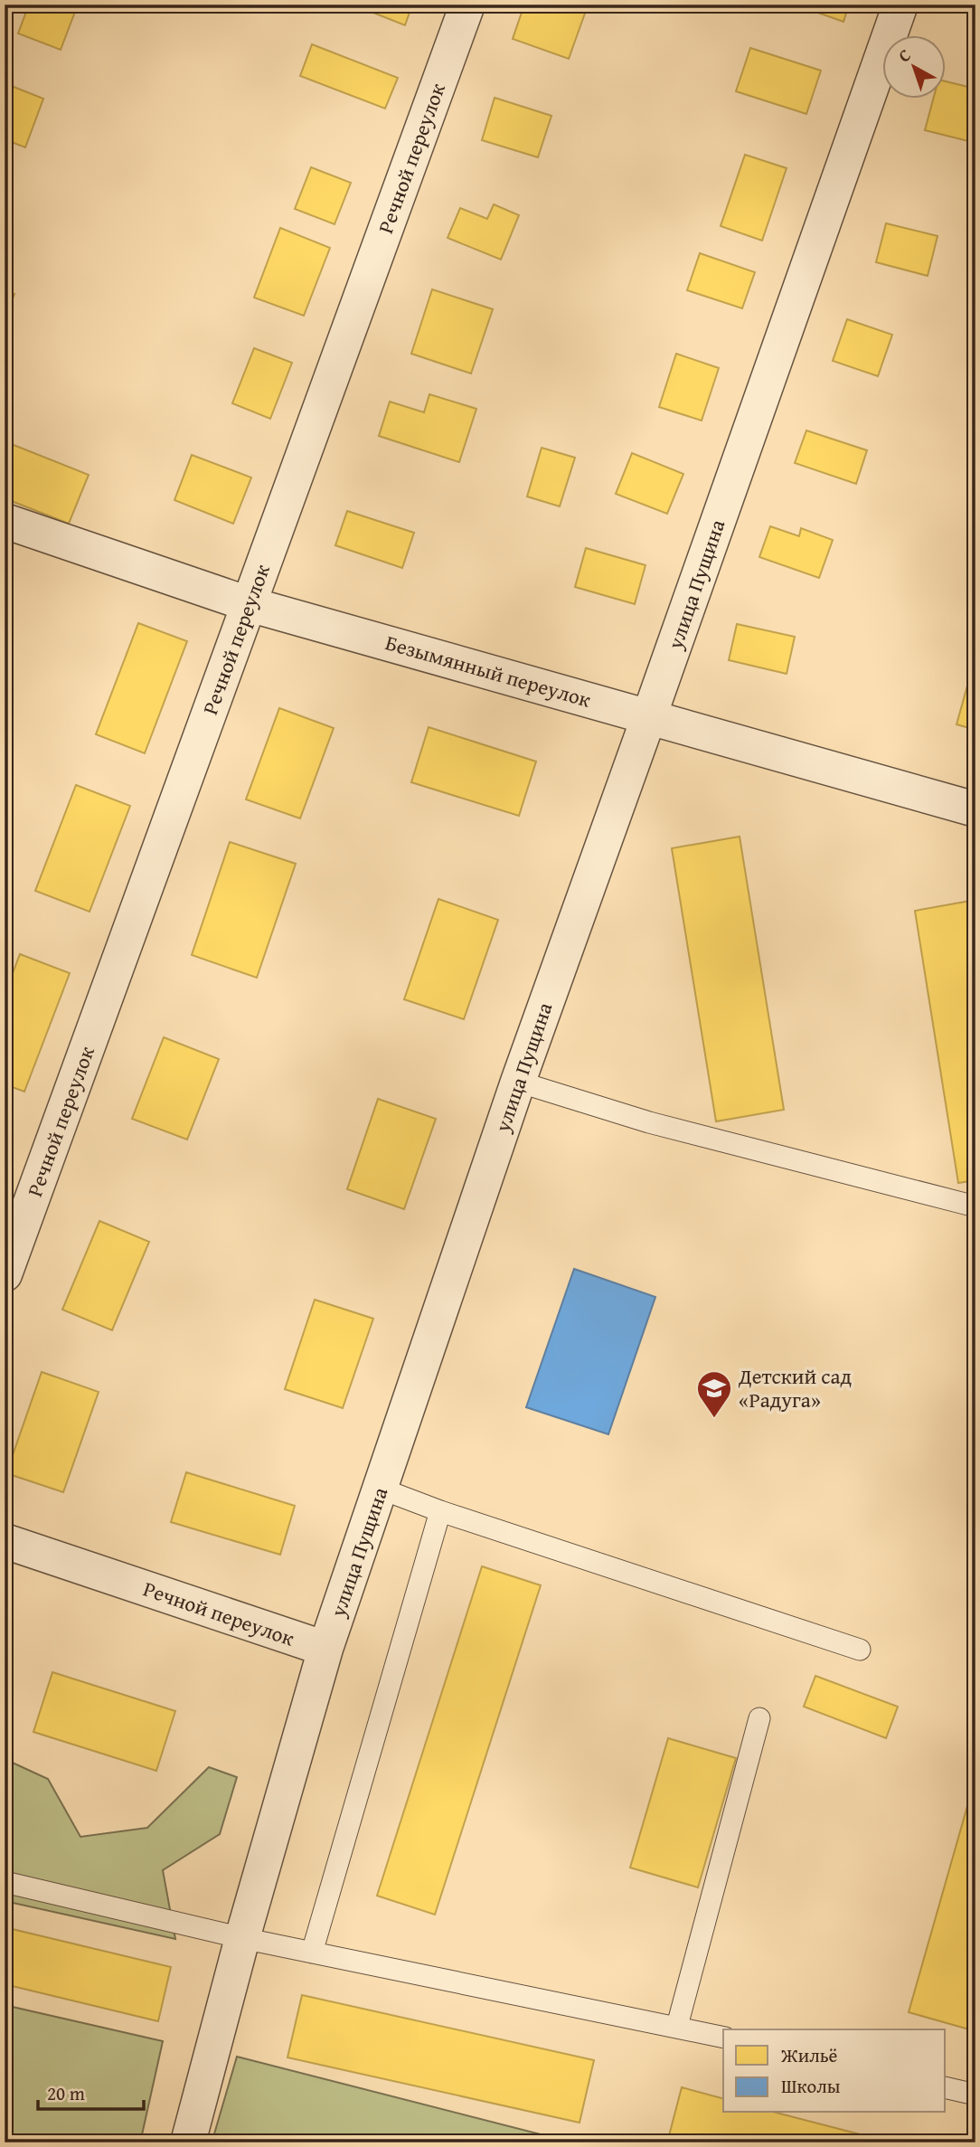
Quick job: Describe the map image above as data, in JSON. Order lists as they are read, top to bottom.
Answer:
{
  "streets": {
    "street": ["Речной переулок", "улица Пущина", "Безымянный переулок"]
  },
  "crossings": [
    ["Речной переулок", "улица Пущина"],
    ["Речной переулок", "Безымянный переулок"],
    ["улица Пущина", "Безымянный переулок"]
  ],
  "places": {
    "school or university": ["Детский сад «Радуга»"]
  },
  "legend": ["Жильё", "Школы"],
  "scale_bar": "20 m",
  "north": "top left"
}
